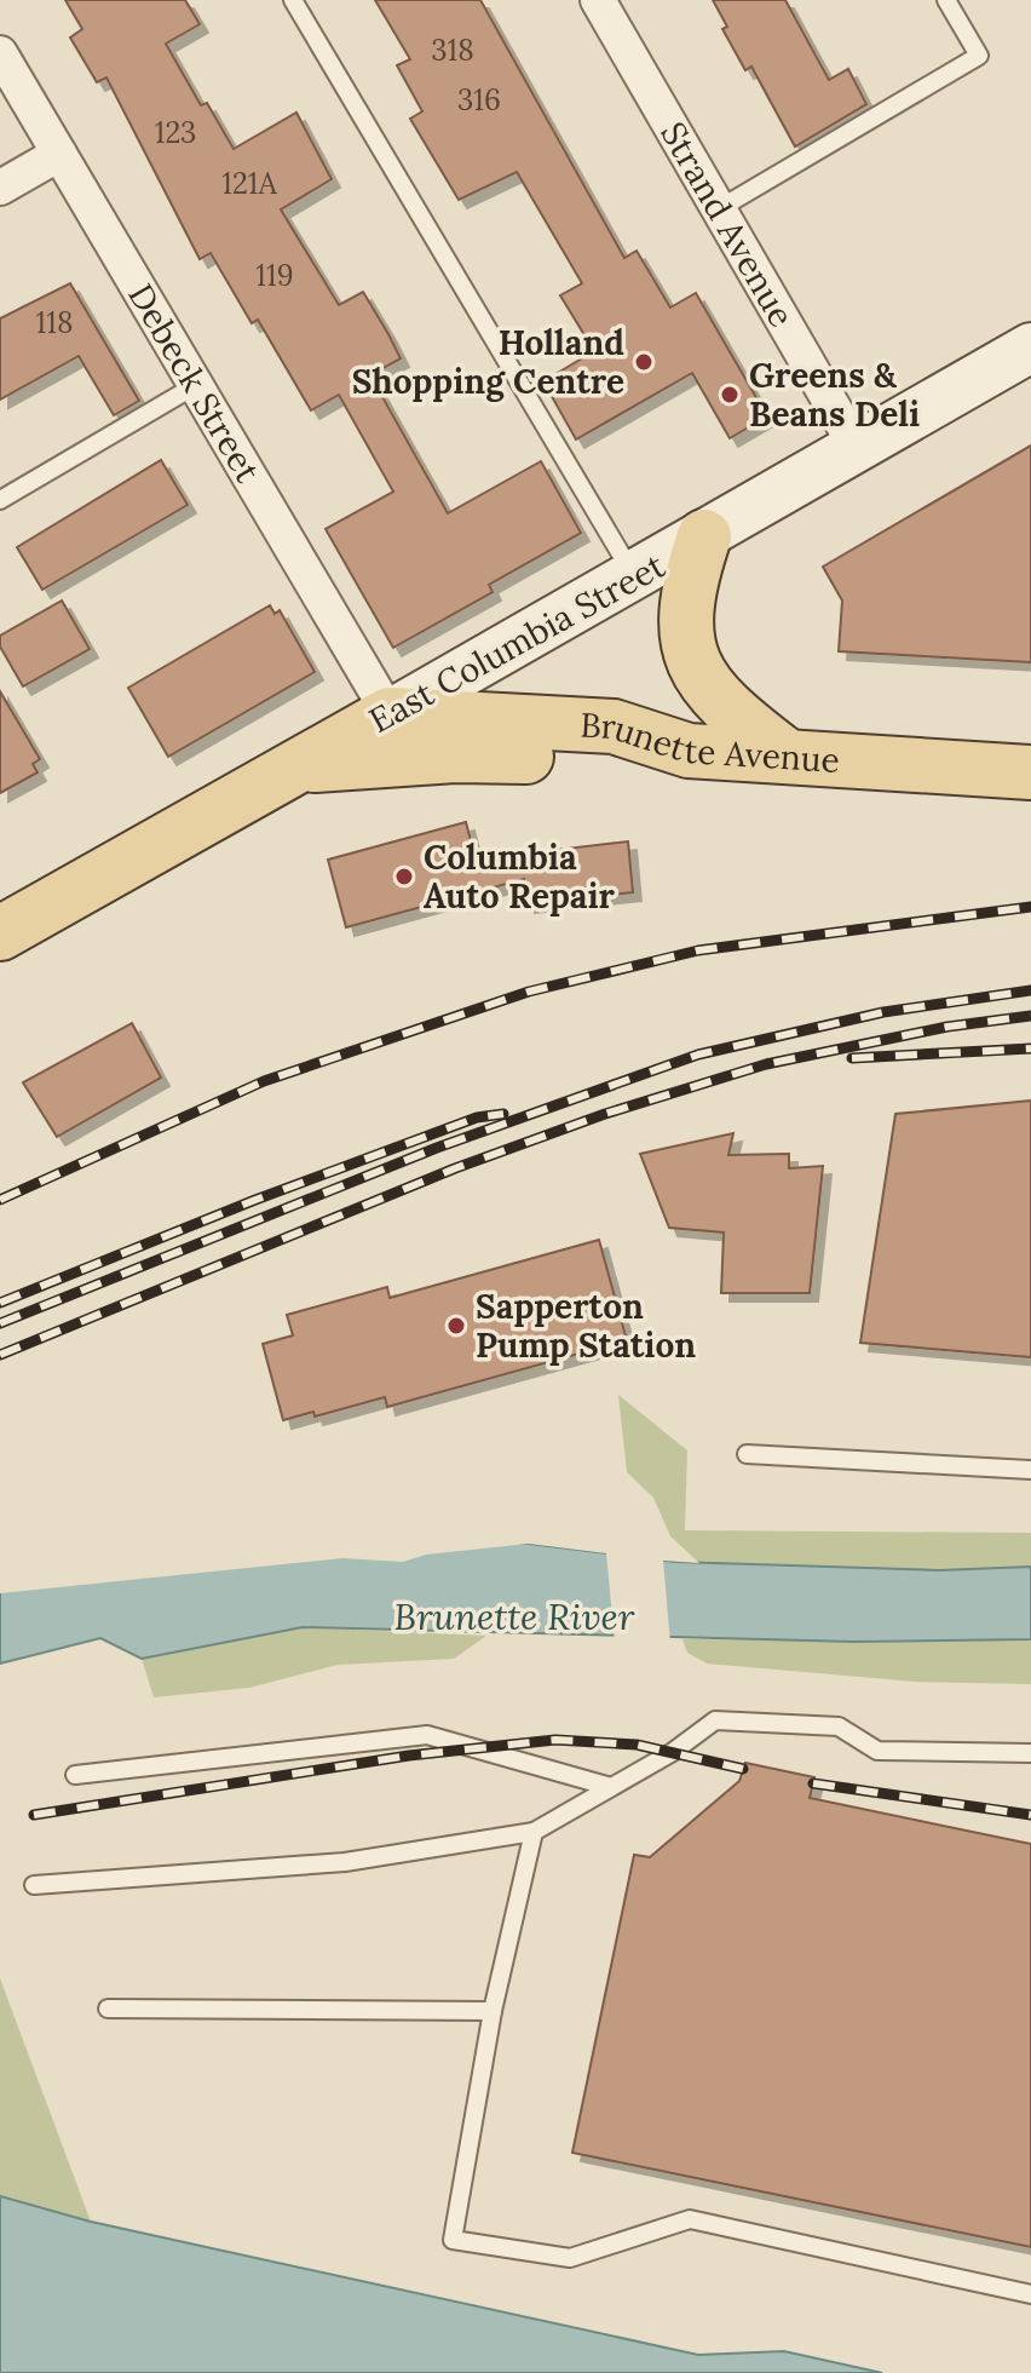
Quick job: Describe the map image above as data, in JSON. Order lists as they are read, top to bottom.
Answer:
{
  "streets": {
    "main road": ["East Columbia Street", "Brunette Avenue"],
    "street": ["Strand Avenue", "Debeck Street"]
  },
  "crossings": [
    ["Strand Avenue", "East Columbia Street"],
    ["Debeck Street", "East Columbia Street"],
    ["Debeck Street", "Brunette Avenue"],
    ["East Columbia Street", "Brunette Avenue"]
  ],
  "water": ["Brunette River"],
  "places": [
    "Holland Shopping Centre",
    "Greens & Beans Deli",
    "Columbia Auto Repair",
    "Sapperton Pump Station"
  ],
  "house_numbers": [
    "318",
    "316",
    "123",
    "121A",
    "119",
    "118"
  ]
}
